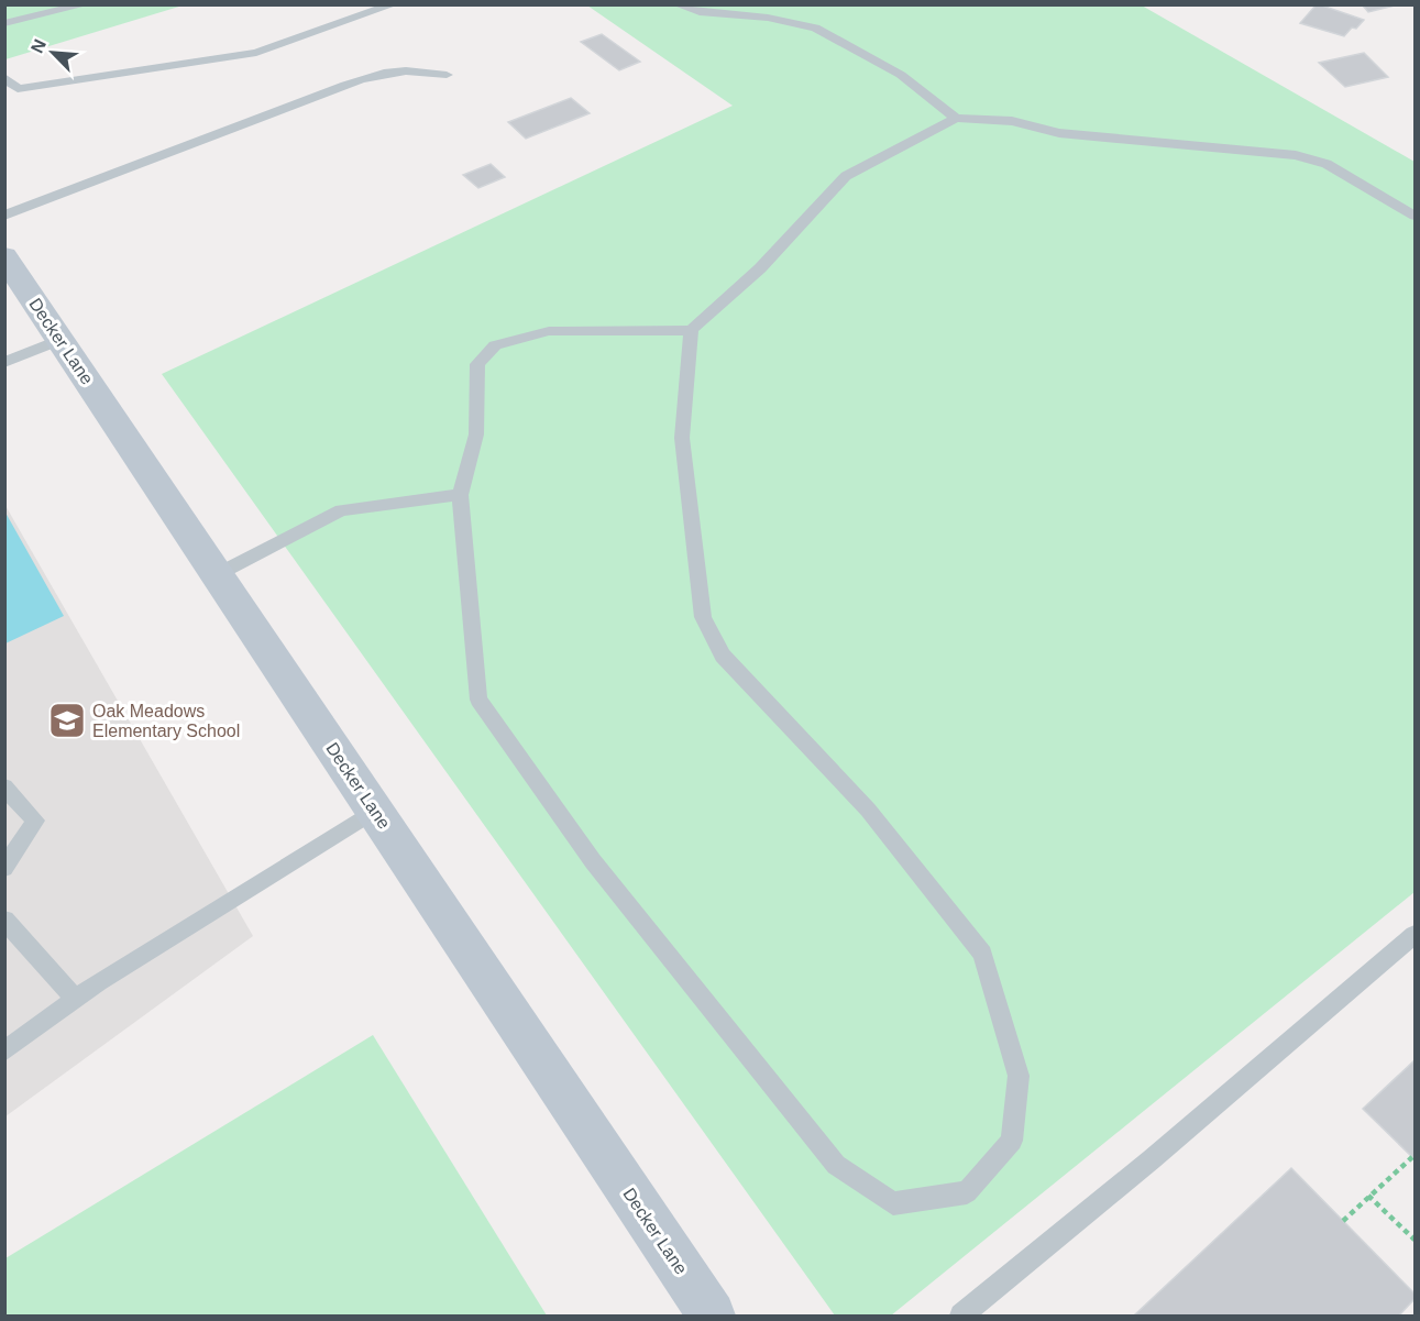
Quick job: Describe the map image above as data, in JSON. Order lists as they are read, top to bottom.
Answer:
{
  "streets": {
    "main road": ["Decker Lane"]
  },
  "places": {
    "school or university": ["Oak Meadows Elementary School"]
  },
  "north": "top left"
}
